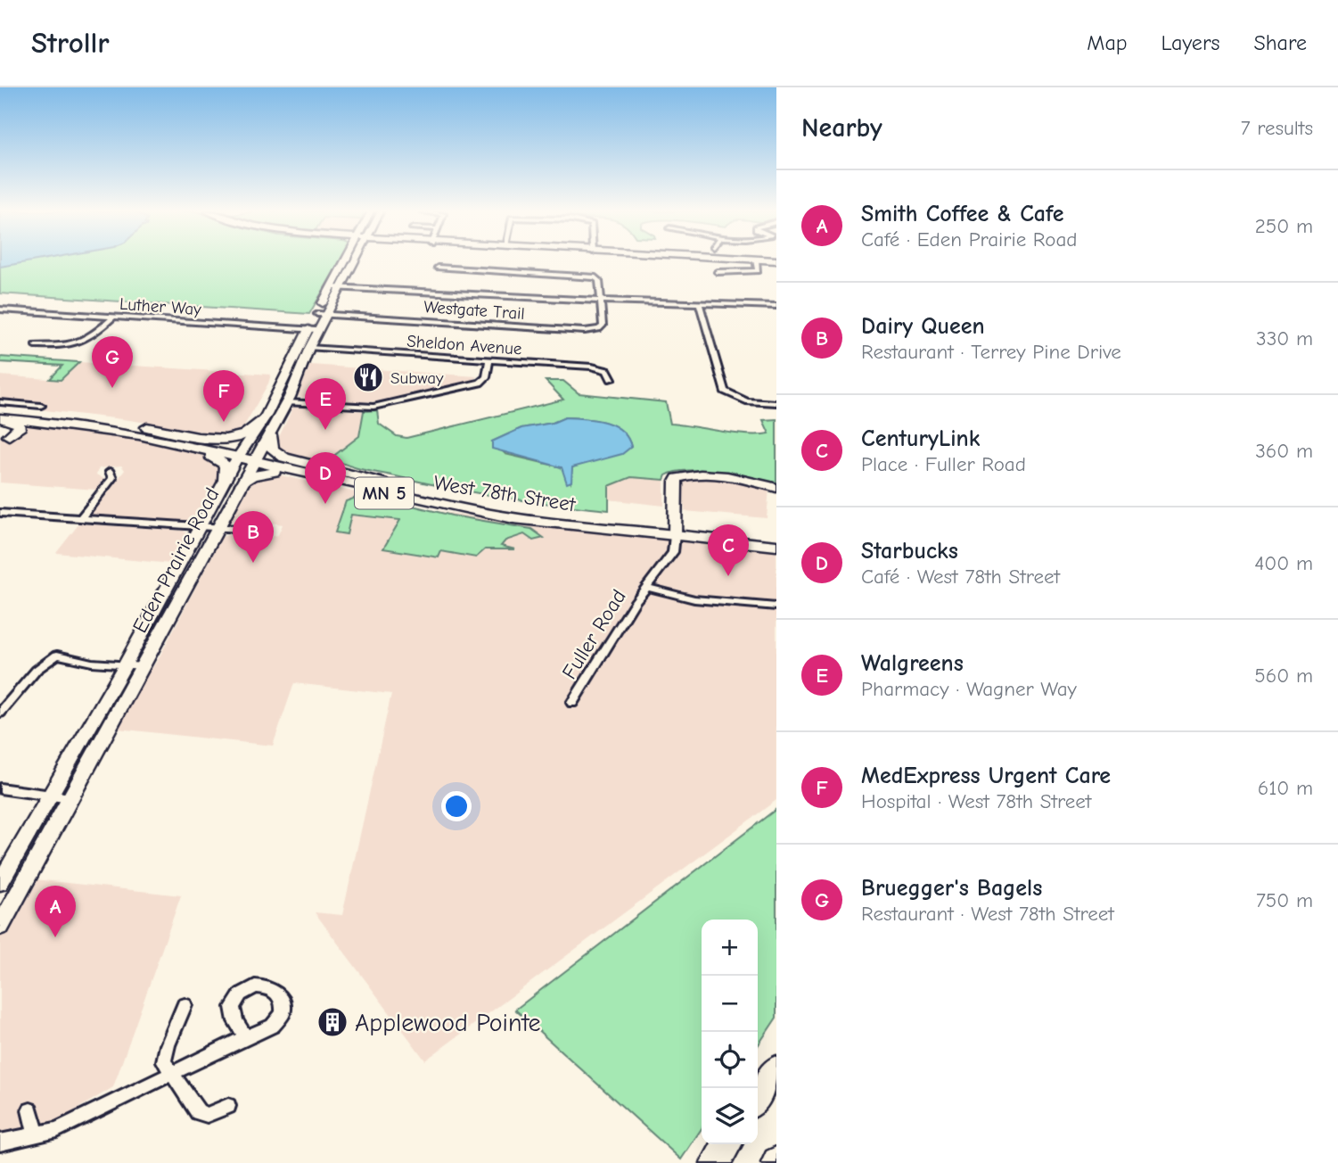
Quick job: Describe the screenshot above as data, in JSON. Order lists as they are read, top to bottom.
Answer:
{
  "streets": {
    "highway": ["MN 5"],
    "main road": ["West 78th Street", "Eden Prairie Road"],
    "street": [
      "Luther Way",
      "Westgate Trail",
      "Sheldon Avenue",
      "Fuller Road"
    ]
  },
  "crossings": [
    ["Luther Way", "Eden Prairie Road"],
    ["Westgate Trail", "Eden Prairie Road"],
    ["Sheldon Avenue", "Eden Prairie Road"],
    ["MN 5", "West 78th Street"],
    ["MN 5", "Fuller Road"],
    ["West 78th Street", "Eden Prairie Road"],
    ["West 78th Street", "Fuller Road"]
  ],
  "places": {
    "restaurant": ["Subway"],
    "building": ["Applewood Pointe"]
  },
  "page": {
    "header": "Strollr",
    "nav": ["Map", "Layers", "Share"],
    "heading": ["Nearby", "7 results"],
    "list": [
      {
        "mark": "A",
        "name": "Smith Coffee & Cafe",
        "note": "Café · Eden Prairie Road",
        "value": "250 m"
      },
      {
        "mark": "B",
        "name": "Dairy Queen",
        "note": "Restaurant · Terrey Pine Drive",
        "value": "330 m"
      },
      {
        "mark": "C",
        "name": "CenturyLink",
        "note": "Place · Fuller Road",
        "value": "360 m"
      },
      {
        "mark": "D",
        "name": "Starbucks",
        "note": "Café · West 78th Street",
        "value": "400 m"
      },
      {
        "mark": "E",
        "name": "Walgreens",
        "note": "Pharmacy · Wagner Way",
        "value": "560 m"
      },
      {
        "mark": "F",
        "name": "MedExpress Urgent Care",
        "note": "Hospital · West 78th Street",
        "value": "610 m"
      },
      {
        "mark": "G",
        "name": "Bruegger's Bagels",
        "note": "Restaurant · West 78th Street",
        "value": "750 m"
      }
    ],
    "pins": [
      "G",
      "F",
      "E",
      "D",
      "B",
      "C",
      "A"
    ],
    "map_buttons": ["+", "−"]
  }
}
